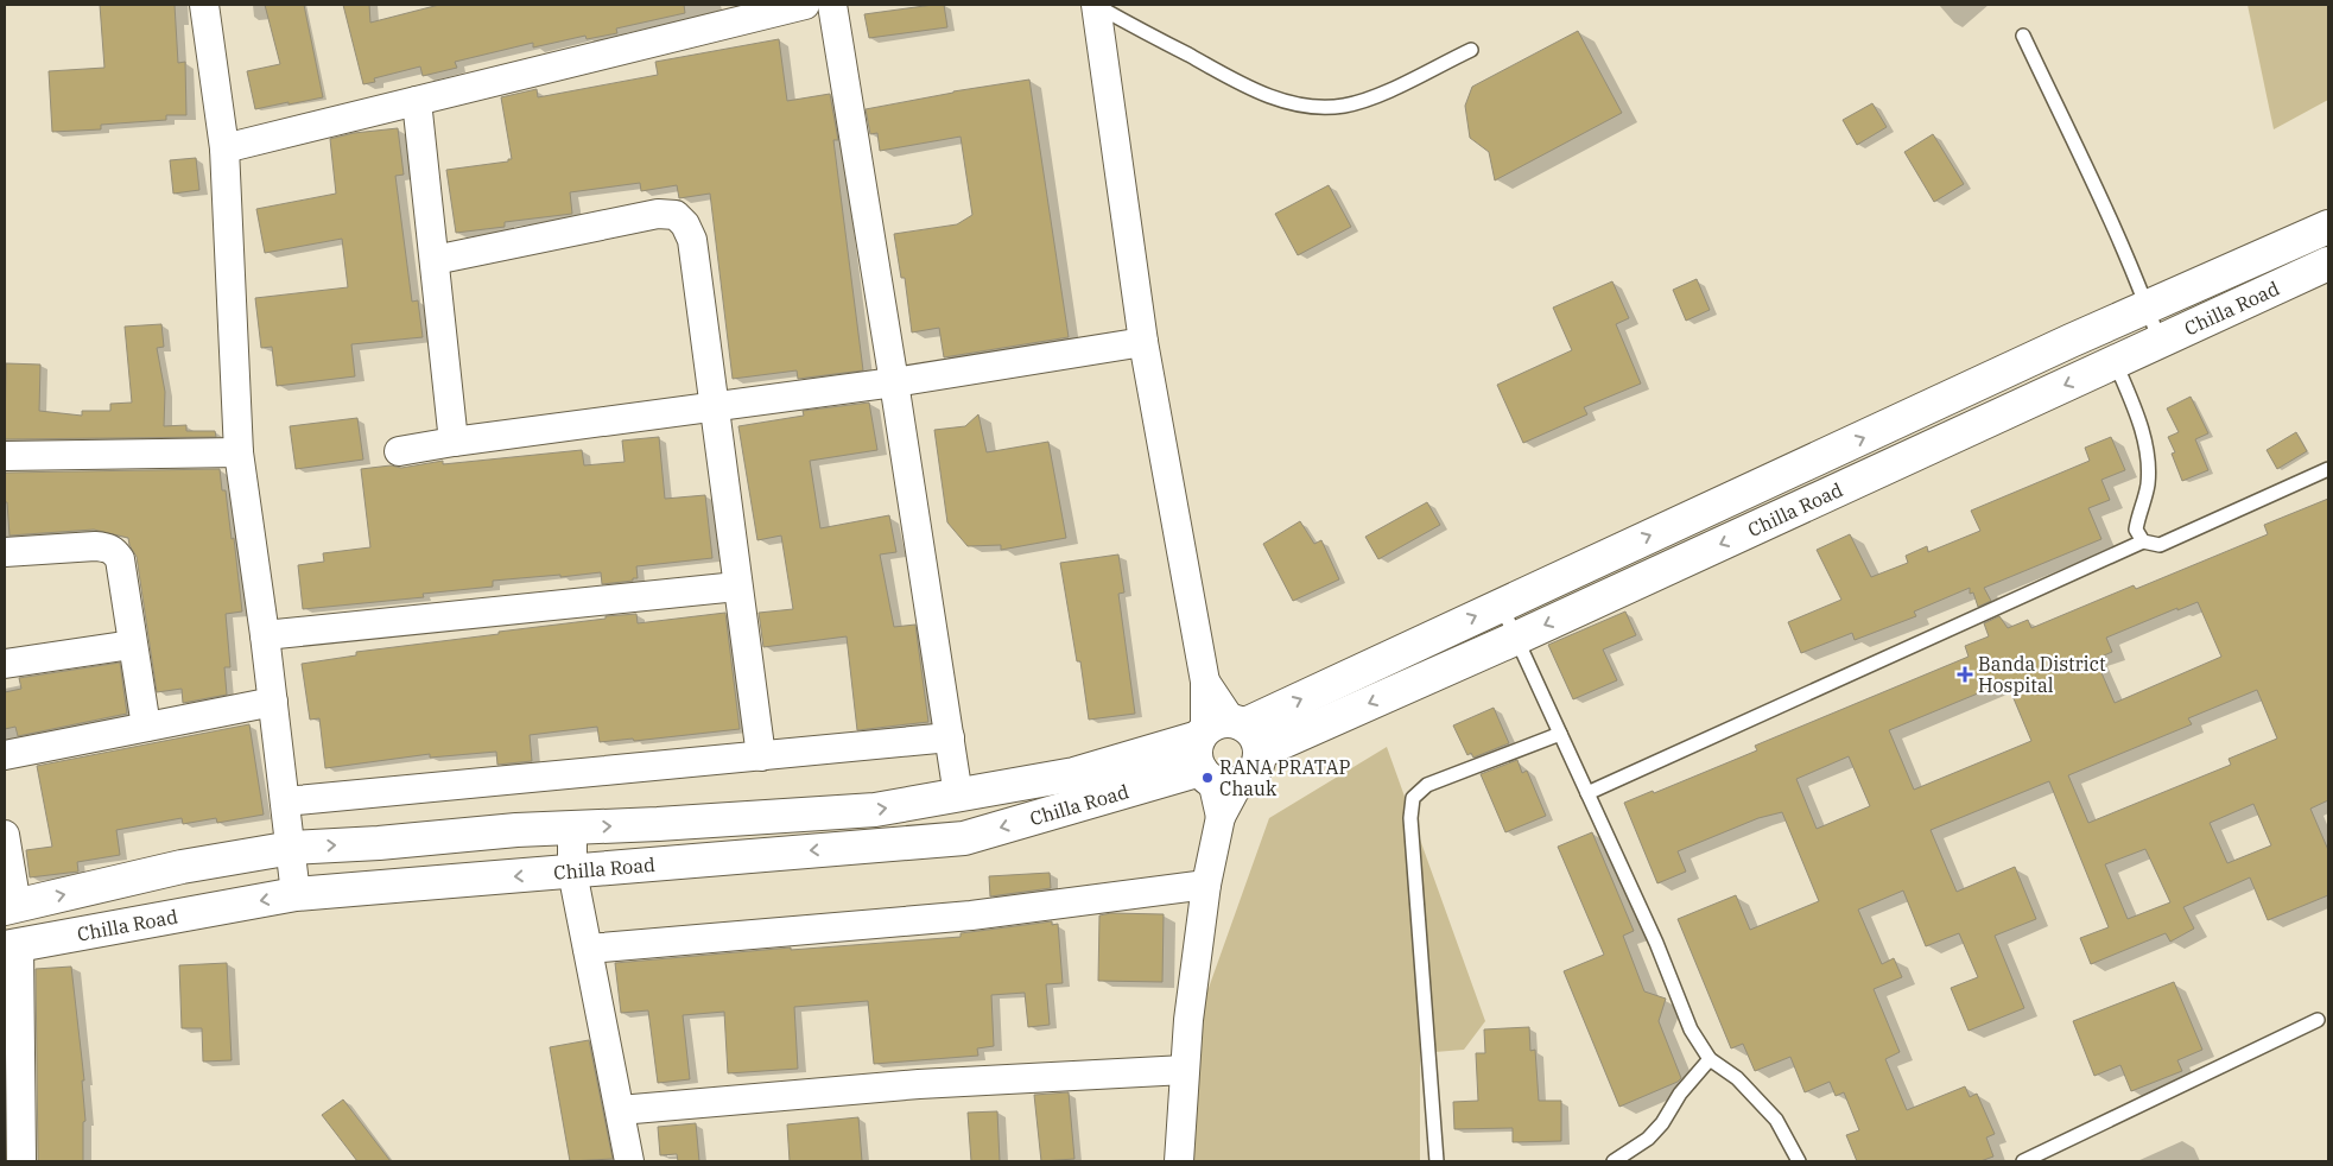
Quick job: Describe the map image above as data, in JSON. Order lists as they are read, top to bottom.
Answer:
{
  "streets": {
    "main road": ["Chilla Road"]
  },
  "places": {
    "health": ["Banda District Hospital"],
    "other": ["RANA PRATAP Chauk"]
  }
}
